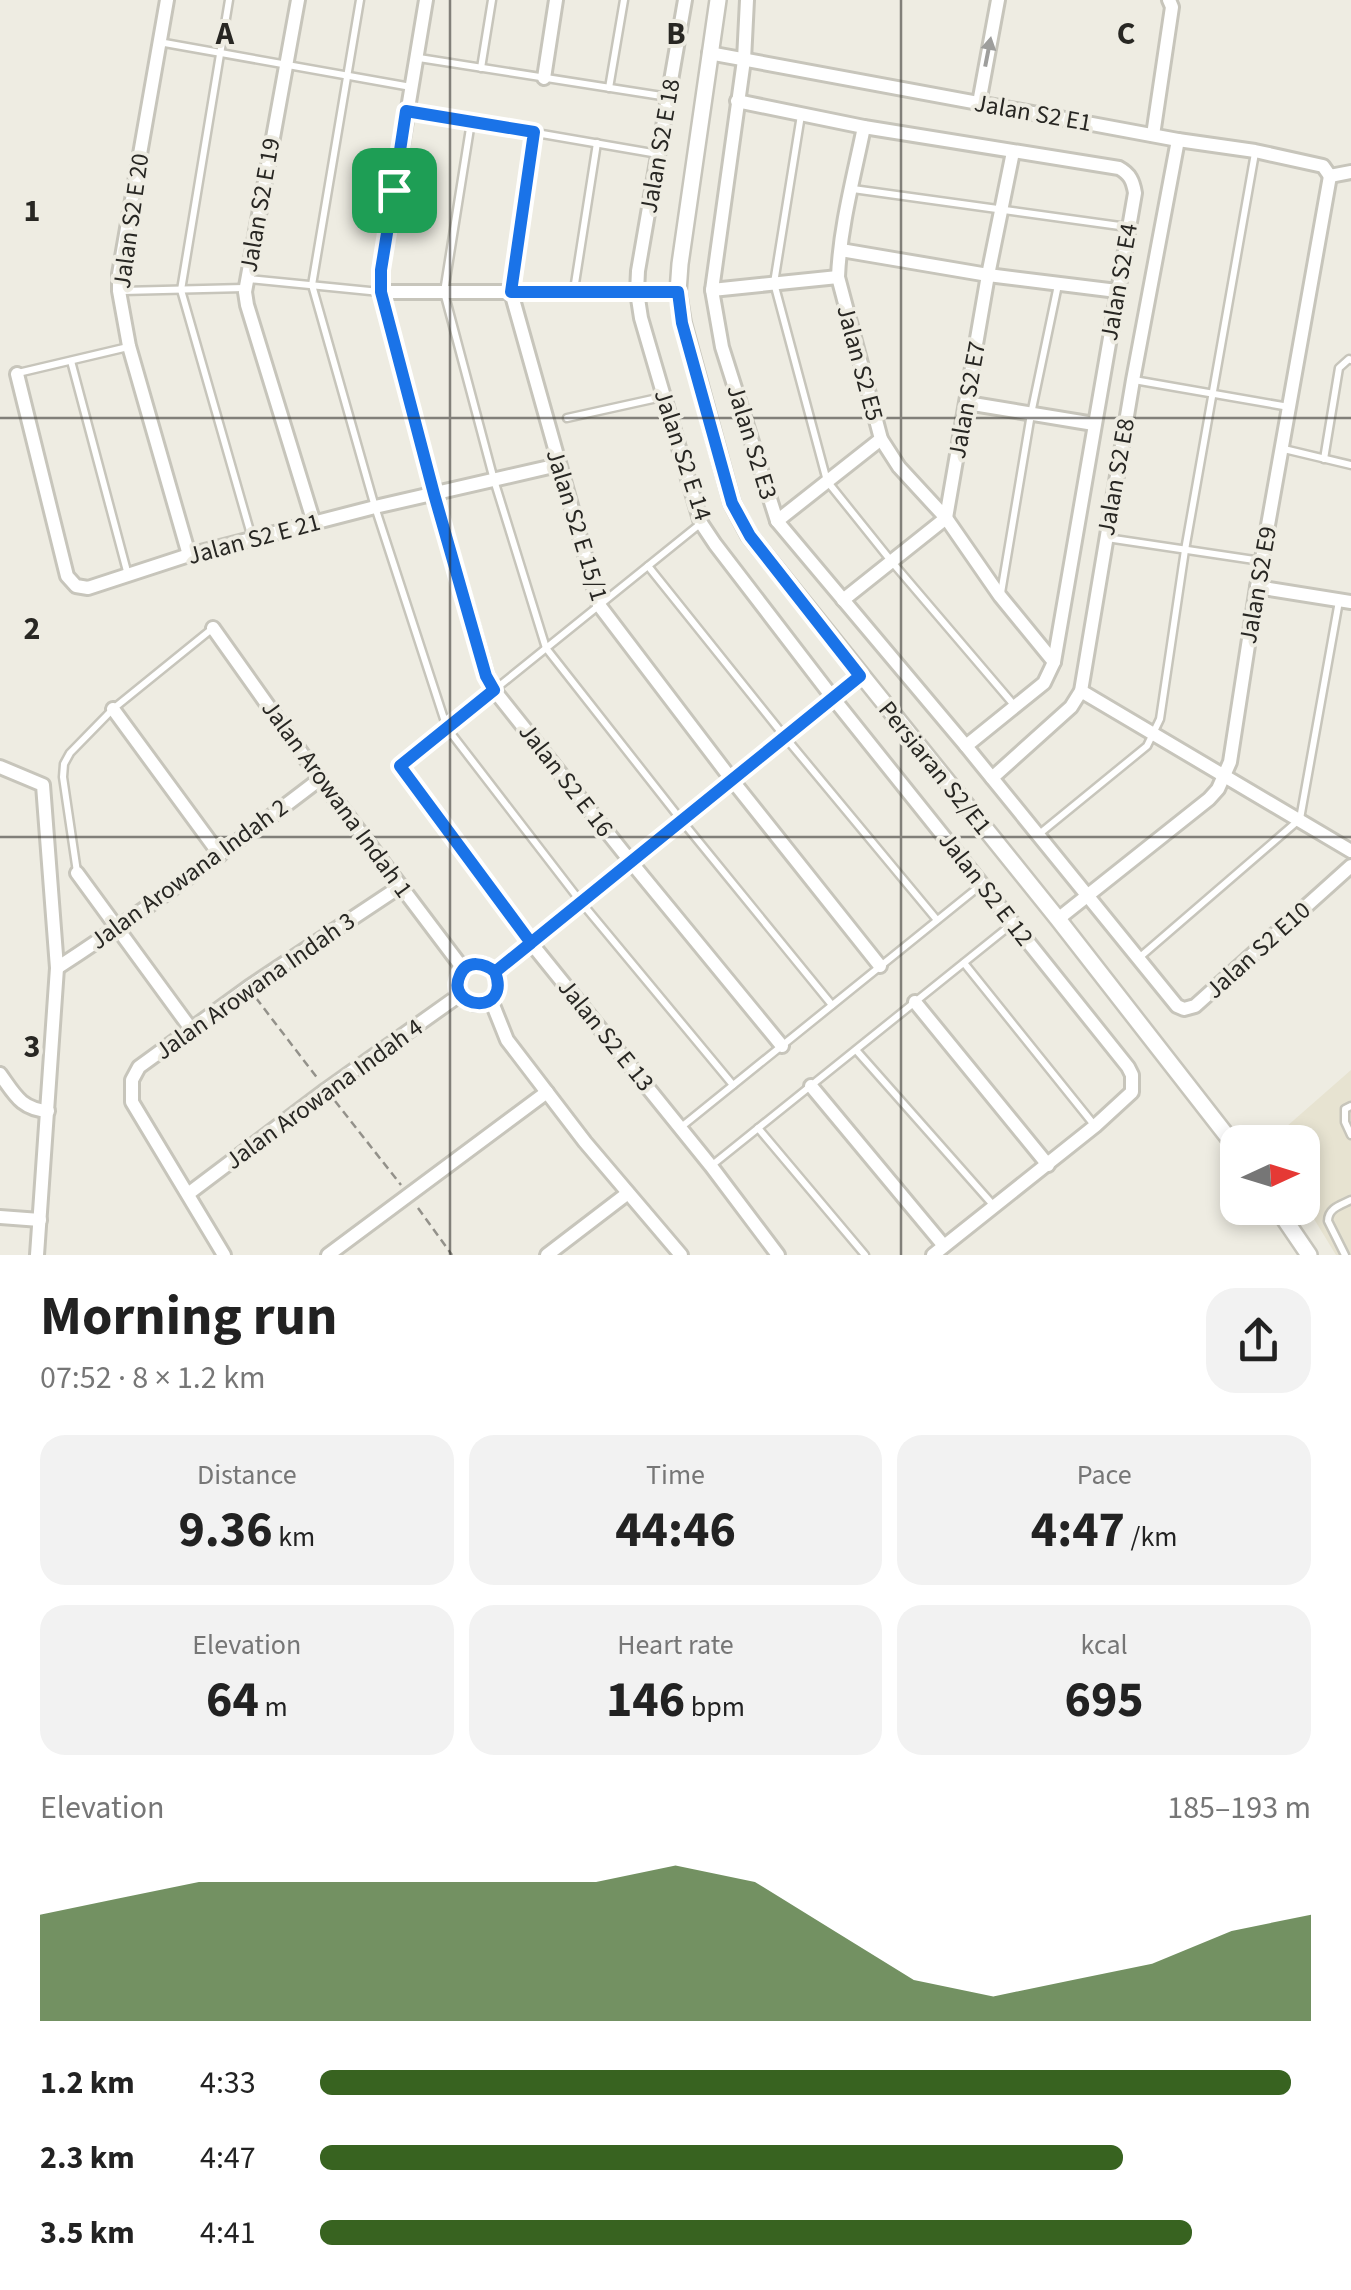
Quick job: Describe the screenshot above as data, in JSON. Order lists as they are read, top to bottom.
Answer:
{
  "streets": {
    "street": [
      "Jalan S2 E1",
      "Jalan S2 E 18",
      "Jalan S2 E 19",
      "Jalan S2 E 20",
      "Jalan S2 E4",
      "Jalan S2 E5",
      "Jalan S2 E7",
      "Jalan S2 E3",
      "Jalan S2 E 14",
      "Jalan S2 E8",
      "Jalan S2 E 15/1",
      "Jalan S2 E 21",
      "Jalan S2 E9",
      "Persiaran S2/E1",
      "Jalan S2 E 16",
      "Jalan Arowana Indah 1",
      "Jalan Arowana Indah 2",
      "Jalan S2 E 12",
      "Jalan S2 E10",
      "Jalan Arowana Indah 3",
      "Jalan S2 E 13",
      "Jalan Arowana Indah 4"
    ]
  },
  "crossings": [
    ["Jalan S2 E1", "Jalan S2 E3"],
    ["Jalan S2 E1", "Jalan S2 E8"],
    ["Jalan S2 E1", "Jalan S2 E9"],
    ["Jalan S2 E1", "Persiaran S2/E1"],
    ["Jalan S2 E 18", "Jalan S2 E 14"],
    ["Jalan S2 E 19", "Jalan S2 E 21"],
    ["Jalan S2 E 20", "Jalan S2 E 21"],
    ["Jalan S2 E4", "Jalan S2 E5"],
    ["Jalan S2 E4", "Jalan S2 E7"],
    ["Jalan S2 E4", "Jalan S2 E3"],
    ["Jalan S2 E5", "Jalan S2 E7"],
    ["Jalan S2 E3", "Jalan S2 E9"],
    ["Jalan S2 E3", "Jalan S2 E10"],
    ["Jalan S2 E 14", "Jalan S2 E 12"],
    ["Jalan S2 E 15/1", "Jalan S2 E 21"],
    ["Jalan S2 E 21", "Jalan S2 E 16"],
    ["Jalan S2 E9", "Persiaran S2/E1"],
    ["Jalan S2 E9", "Jalan S2 E10"],
    ["Jalan Arowana Indah 1", "Jalan Arowana Indah 2"],
    ["Jalan Arowana Indah 1", "Jalan Arowana Indah 3"],
    ["Jalan Arowana Indah 1", "Jalan Arowana Indah 4"],
    ["Jalan Arowana Indah 3", "Jalan Arowana Indah 4"]
  ],
  "north": "right",
  "page": {
    "heading": ["Morning run", "07:52 · 8 × 1.2 km"],
    "stats": [
      ["Distance", "9.36 km"],
      ["Time", "44:46"],
      ["Pace", "4:47 /km"],
      ["Elevation", "64 m"],
      ["Heart rate", "146 bpm"],
      ["kcal", "695"]
    ],
    "chart": ["Elevation", "185–193 m"],
    "list": [
      {
        "name": "1.2 km",
        "note": "4:33"
      },
      {
        "name": "2.3 km",
        "note": "4:47"
      },
      {
        "name": "3.5 km",
        "note": "4:41"
      }
    ]
  },
  "grid": {
    "columns": ["A", "B", "C"],
    "rows": ["1", "2", "3"]
  }
}
